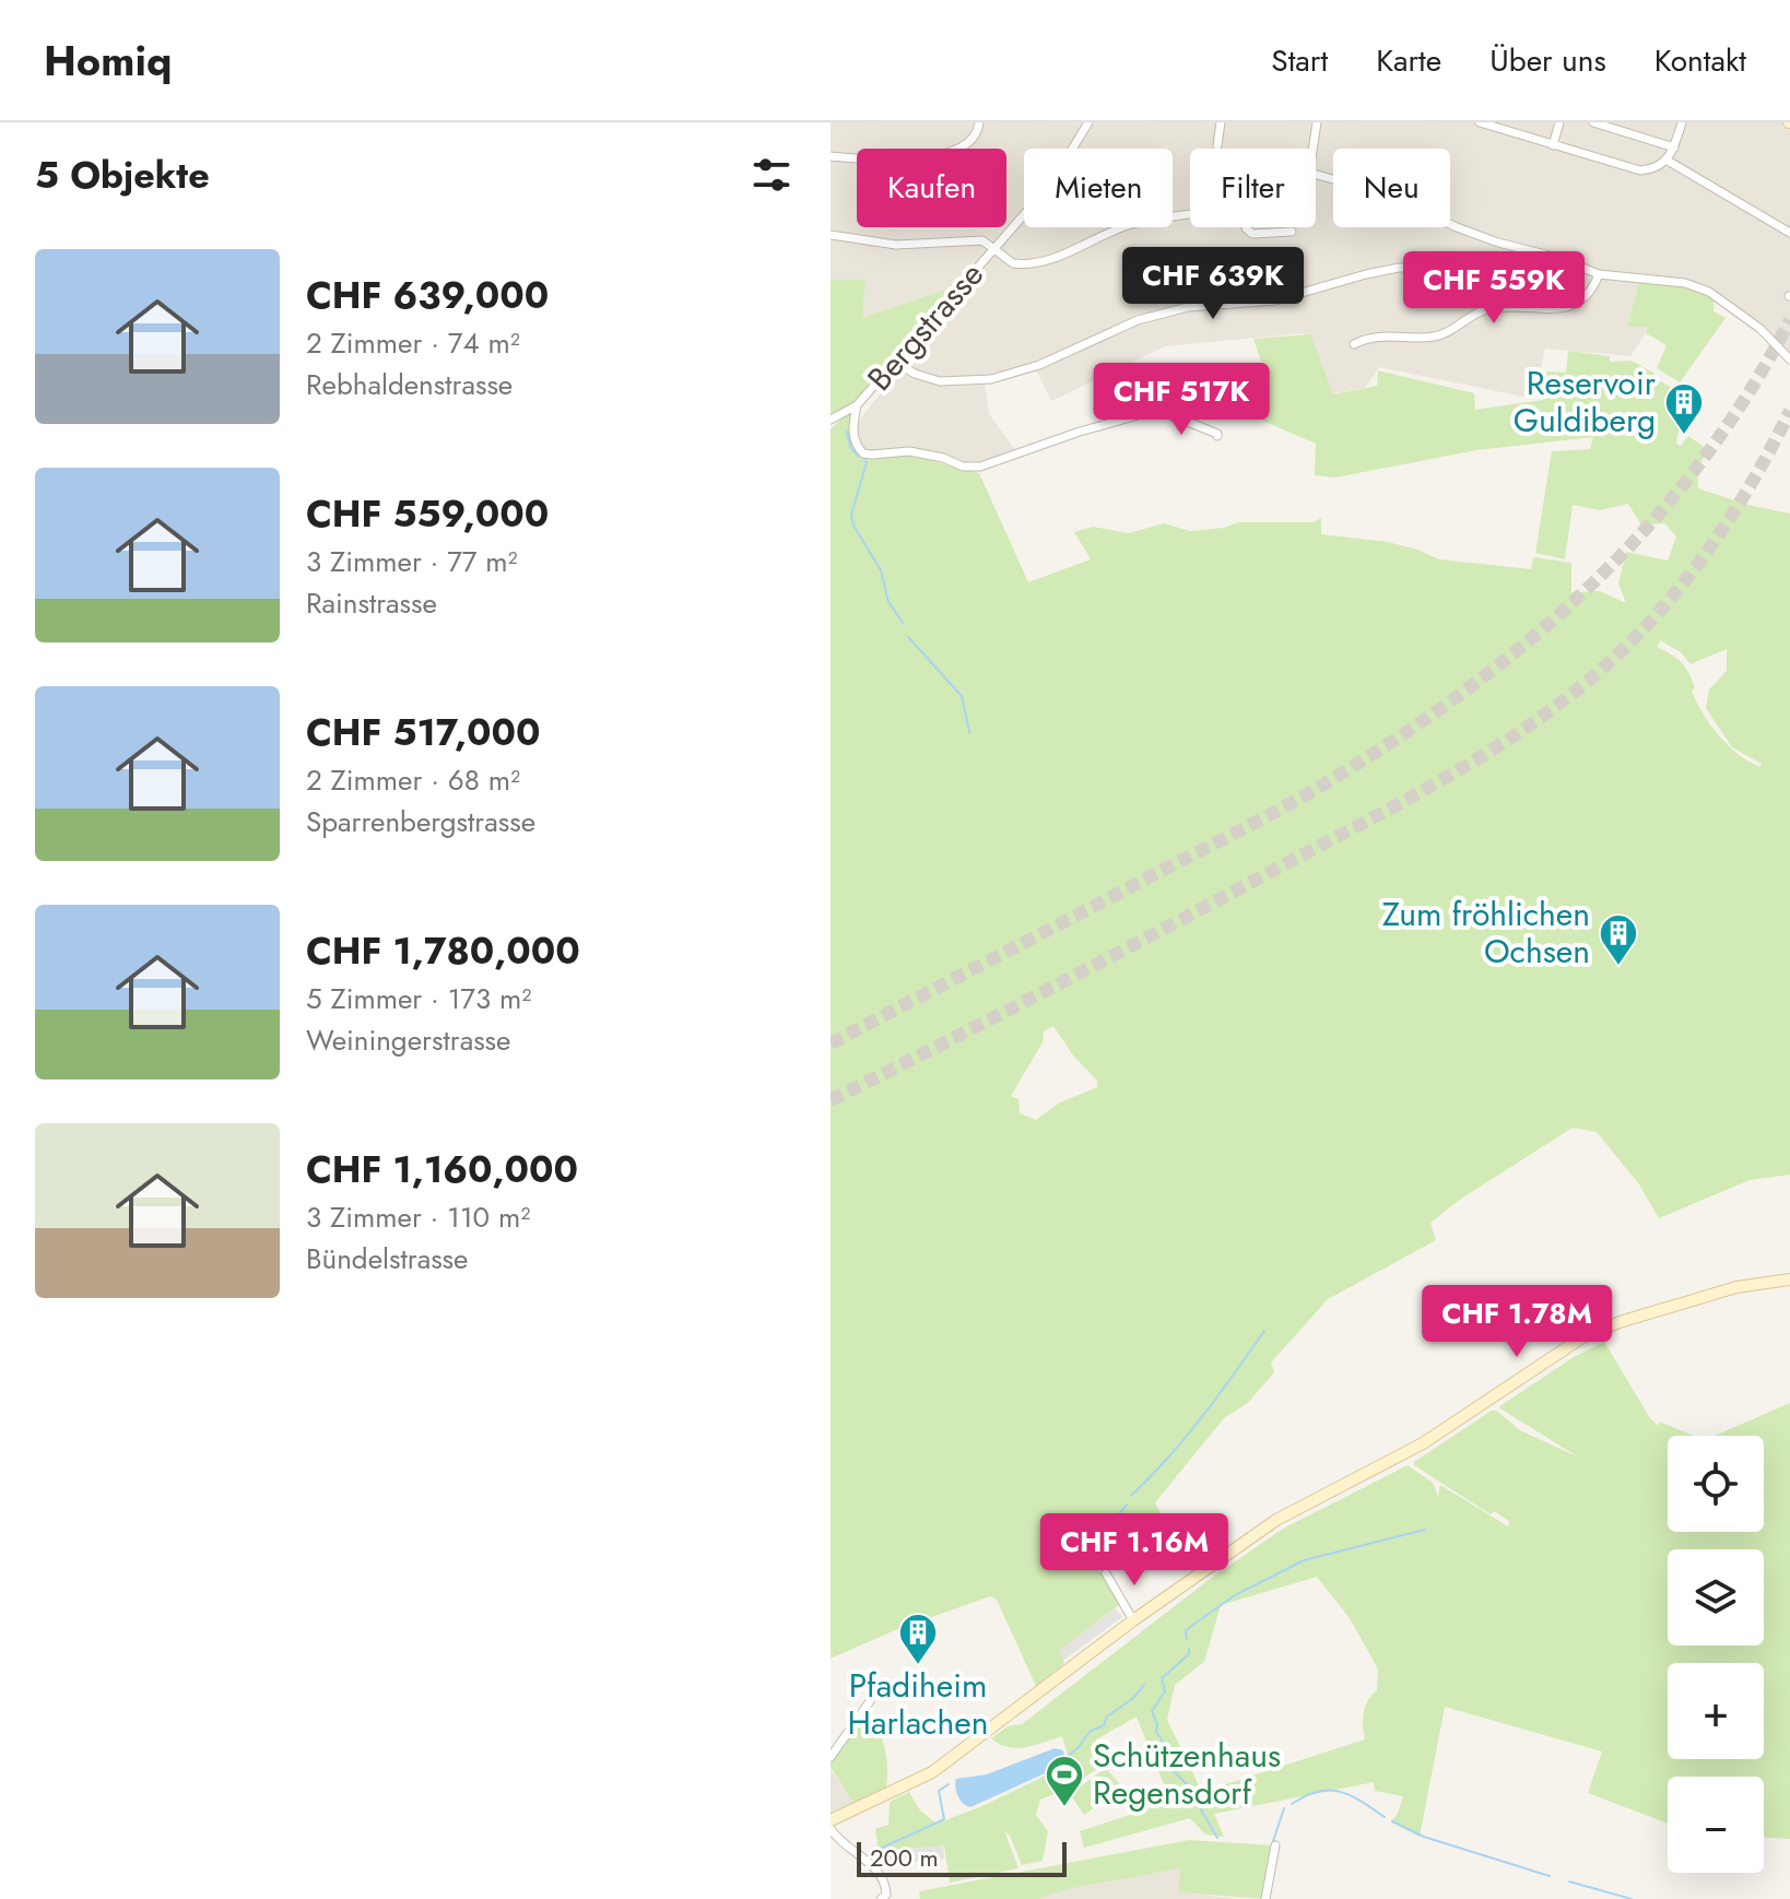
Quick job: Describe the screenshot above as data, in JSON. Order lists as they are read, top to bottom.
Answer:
{
  "streets": {
    "street": ["Bergstrasse"]
  },
  "places": {
    "building": ["Reservoir Guldiberg", "Zum fröhlichen Ochsen", "Pfadiheim Harlachen"],
    "sports": ["Schützenhaus Regensdorf"]
  },
  "scale_bar": "200 m",
  "page": {
    "header": "Homiq",
    "nav": [
      "Start",
      "Karte",
      "Über uns",
      "Kontakt"
    ],
    "heading": "5 Objekte",
    "chip": [
      "Kaufen",
      "Mieten",
      "Filter",
      "Neu"
    ],
    "list": [
      {
        "name": "CHF 639,000",
        "note": "2 Zimmer · 74 m² · Rebhaldenstrasse"
      },
      {
        "name": "CHF 559,000",
        "note": "3 Zimmer · 77 m² · Rainstrasse"
      },
      {
        "name": "CHF 517,000",
        "note": "2 Zimmer · 68 m² · Sparrenbergstrasse"
      },
      {
        "name": "CHF 1,780,000",
        "note": "5 Zimmer · 173 m² · Weiningerstrasse"
      },
      {
        "name": "CHF 1,160,000",
        "note": "3 Zimmer · 110 m² · Bündelstrasse"
      }
    ],
    "price": [
      "CHF 639K",
      "CHF 559K",
      "CHF 517K",
      "CHF 1.78M",
      "CHF 1.16M"
    ],
    "map_buttons": ["+", "−"],
    "scale": "200 m"
  }
}
